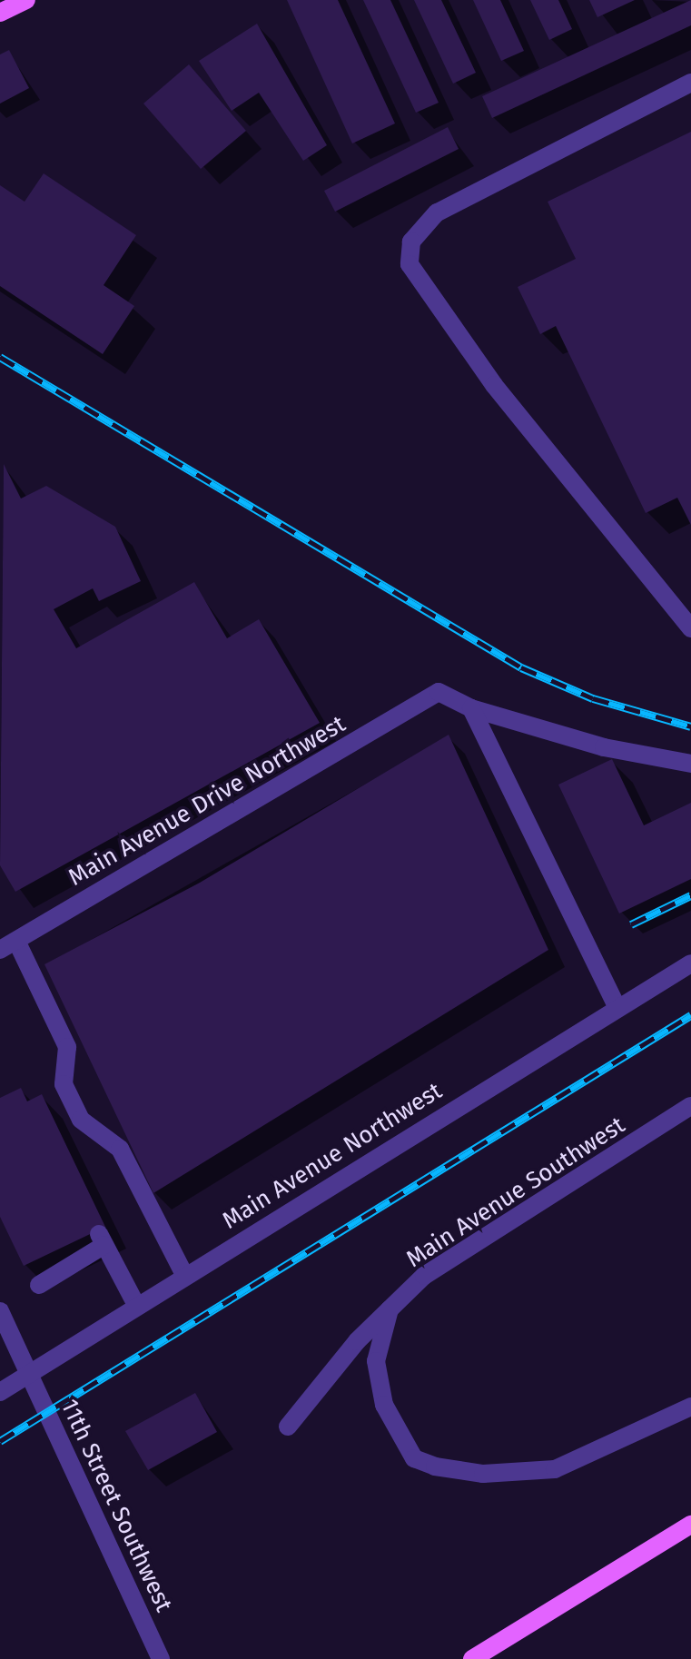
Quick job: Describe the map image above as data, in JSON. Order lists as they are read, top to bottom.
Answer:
{
  "streets": {
    "street": [
      "Main Avenue Drive Northwest",
      "Main Avenue Northwest",
      "Main Avenue Southwest",
      "11th Street Southwest"
    ]
  },
  "crossings": [
    ["Main Avenue Northwest", "11th Street Southwest"]
  ]
}
